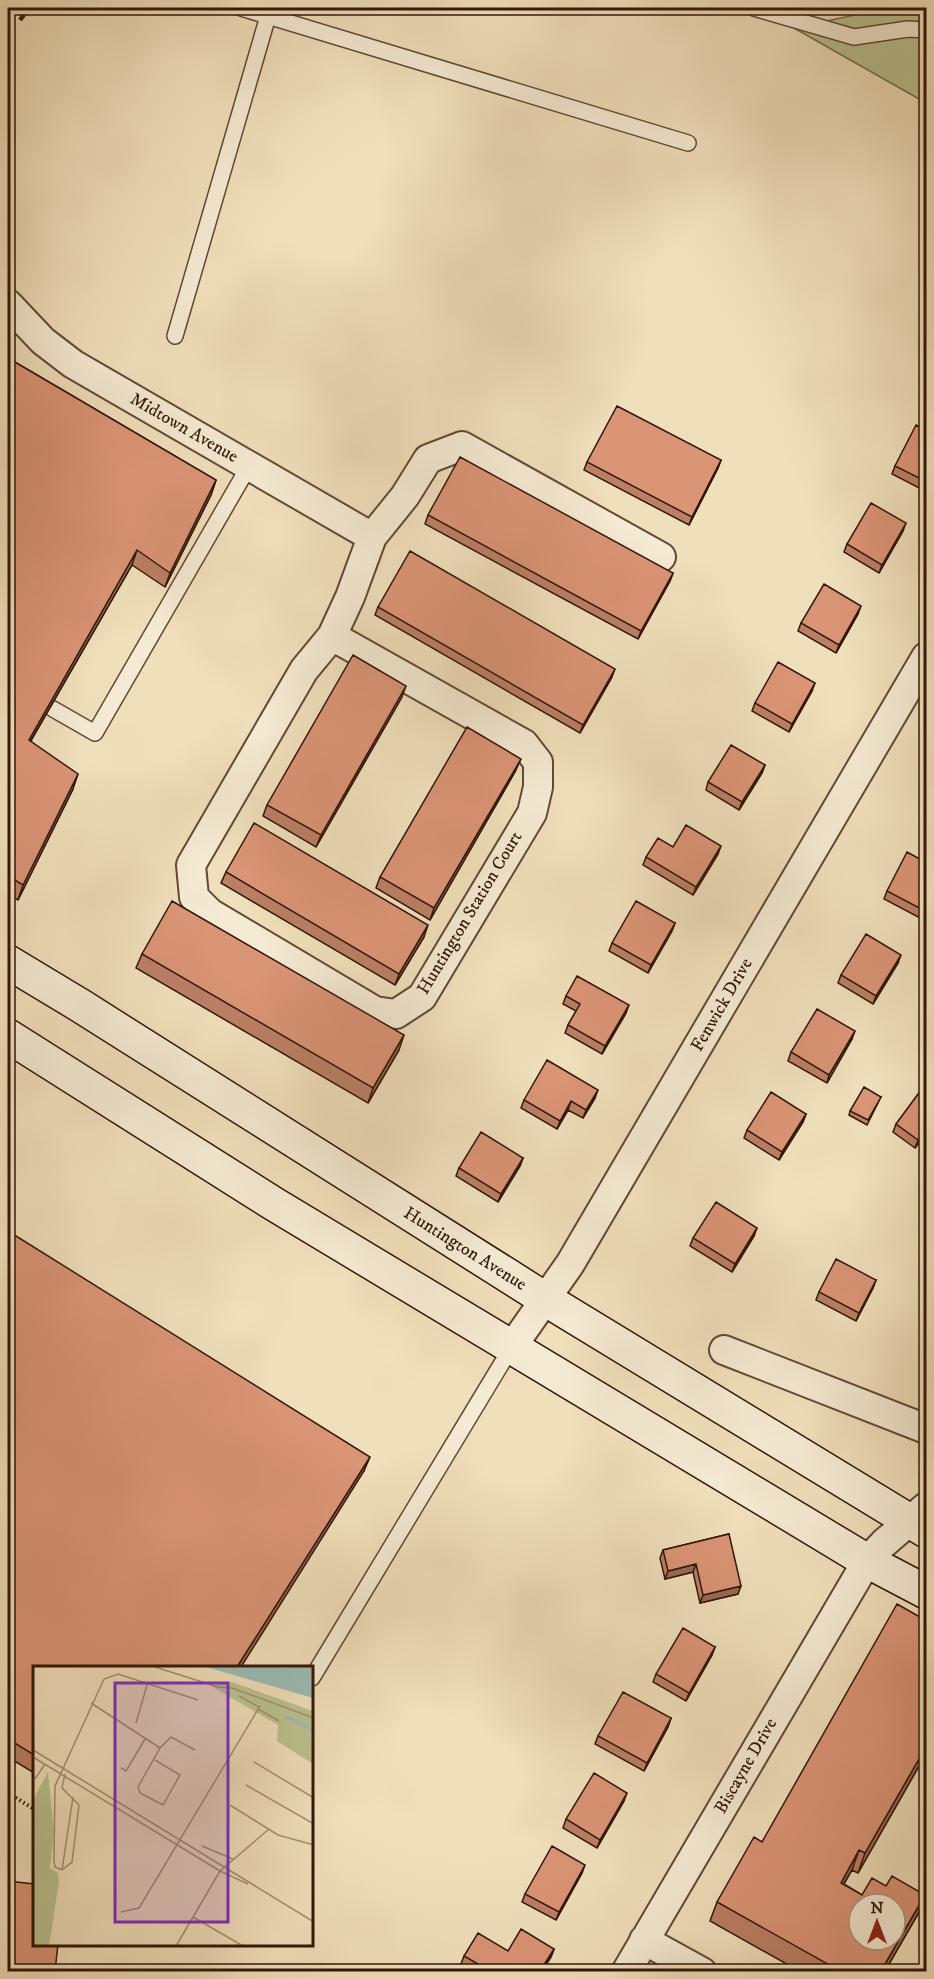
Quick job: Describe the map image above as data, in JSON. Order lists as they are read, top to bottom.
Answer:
{
  "streets": {
    "main road": ["Huntington Avenue"],
    "street": [
      "Midtown Avenue",
      "Huntington Station Court",
      "Fenwick Drive",
      "Biscayne Drive"
    ]
  },
  "crossings": [
    ["Midtown Avenue", "Huntington Station Court"],
    ["Fenwick Drive", "Huntington Avenue"],
    ["Huntington Avenue", "Biscayne Drive"]
  ],
  "north": "top"
}
